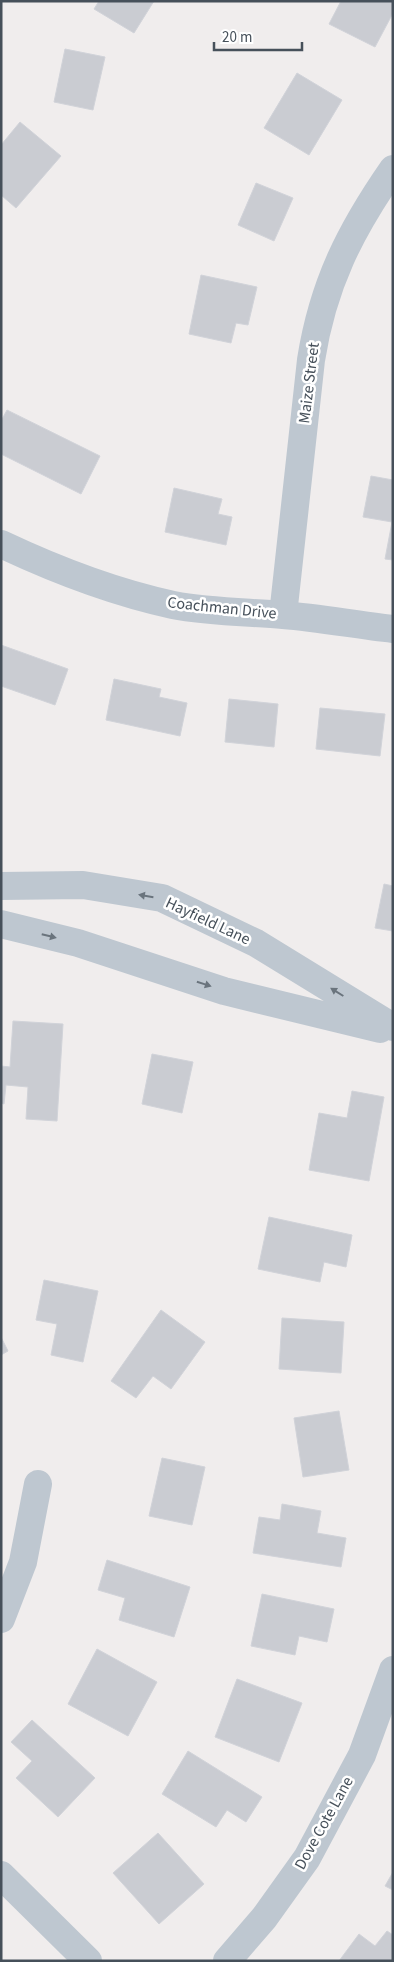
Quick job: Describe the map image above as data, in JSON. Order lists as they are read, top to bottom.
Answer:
{
  "streets": {
    "street": [
      "Maize Street",
      "Coachman Drive",
      "Hayfield Lane",
      "Dove Cote Lane"
    ]
  },
  "crossings": [
    ["Maize Street", "Coachman Drive"]
  ],
  "scale_bar": "20 m"
}
